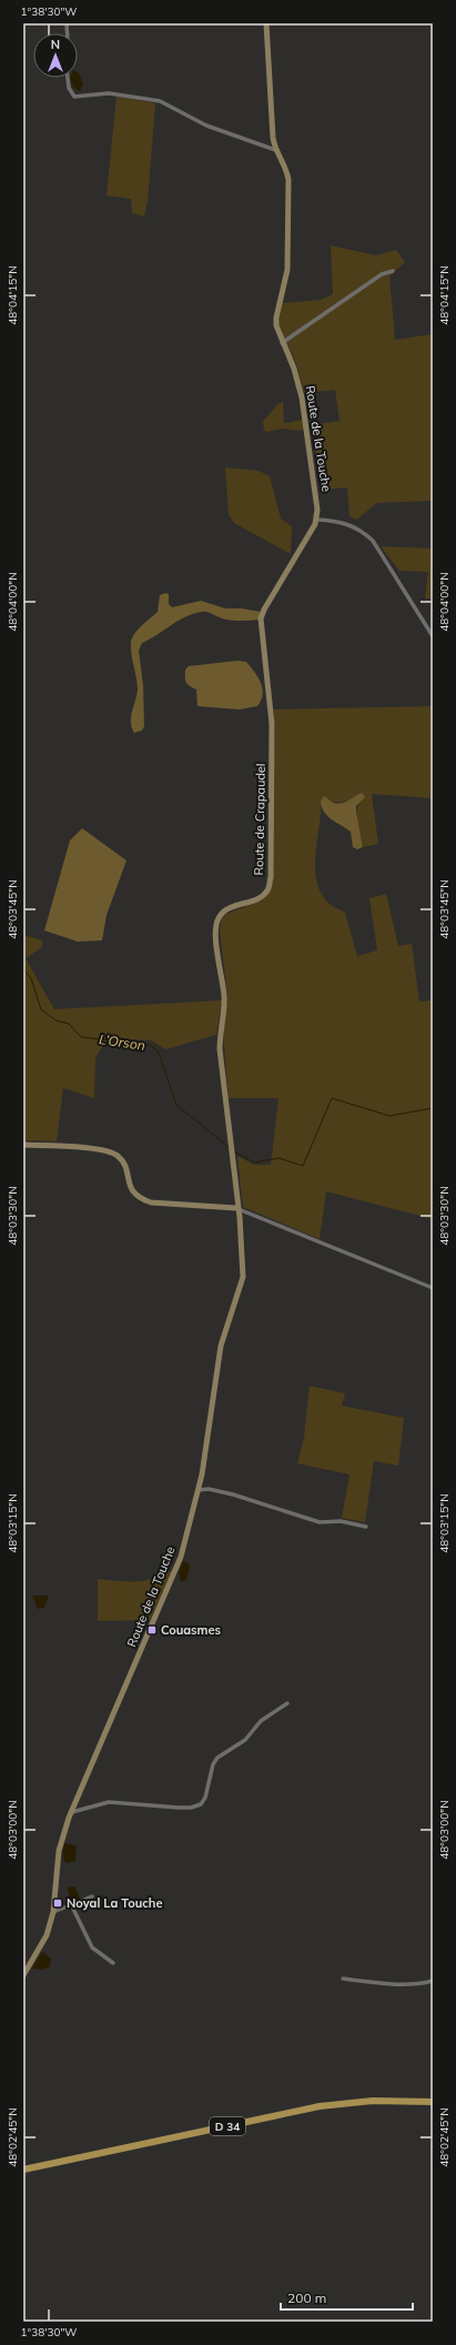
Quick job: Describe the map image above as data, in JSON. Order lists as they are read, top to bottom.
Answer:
{
  "streets": {
    "main road": ["D 34"],
    "street": ["Route de la Touche", "Route de Crapaudel"]
  },
  "crossings": [
    ["Route de la Touche", "Route de Crapaudel"]
  ],
  "water": ["L’Orson"],
  "places": {
    "transit": ["Couasmes", "Noyal La Touche"]
  },
  "scale_bar": "200 m",
  "north": "top",
  "coordinates": [
    "1°38'30\"W",
    "48°04'15\"N",
    "48°04'00\"N",
    "48°03'45\"N",
    "48°03'30\"N",
    "48°03'15\"N",
    "48°03'00\"N",
    "48°02'45\"N"
  ]
}
